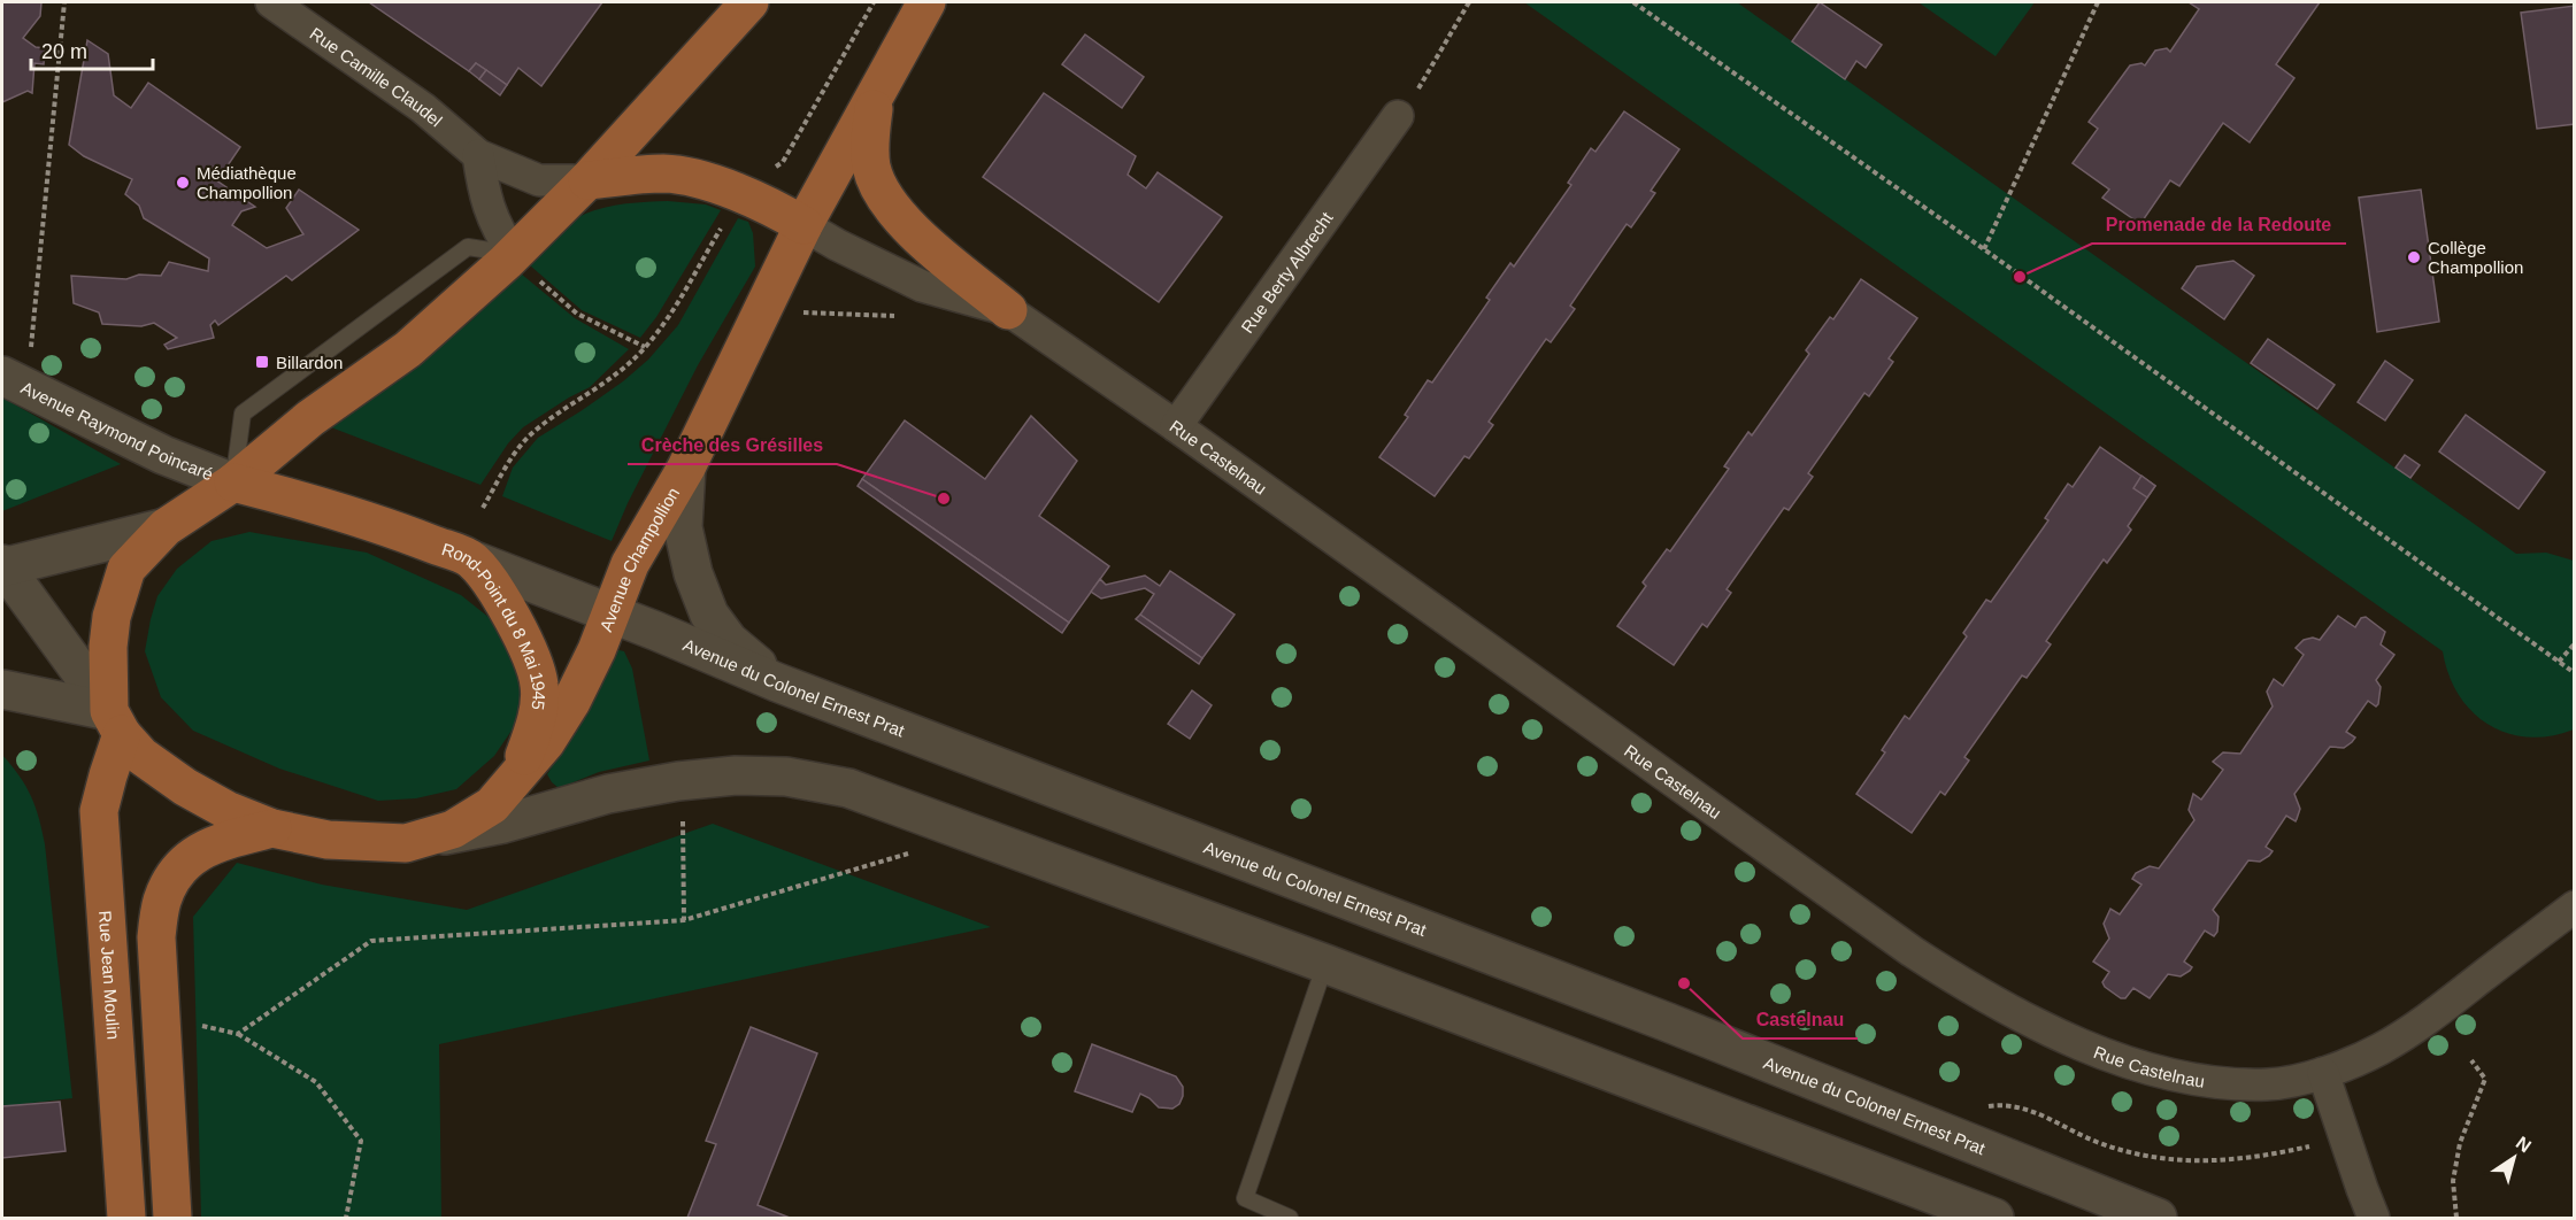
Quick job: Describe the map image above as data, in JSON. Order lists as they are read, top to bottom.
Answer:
{
  "streets": {
    "main road": [
      "Avenue Raymond Poincaré",
      "Avenue Champollion",
      "Rond-Point du 8 Mai 1945",
      "Avenue du Colonel Ernest Prat",
      "Rue Jean Moulin"
    ],
    "street": ["Rue Camille Claudel", "Rue Berty Albrecht", "Rue Castelnau"]
  },
  "crossings": [
    ["Rue Berty Albrecht", "Rue Castelnau"],
    ["Avenue Raymond Poincaré", "Rond-Point du 8 Mai 1945"],
    ["Rue Castelnau", "Avenue Champollion"],
    ["Avenue Champollion", "Rond-Point du 8 Mai 1945"],
    ["Avenue Champollion", "Avenue du Colonel Ernest Prat"],
    ["Rond-Point du 8 Mai 1945", "Avenue du Colonel Ernest Prat"],
    ["Rond-Point du 8 Mai 1945", "Rue Jean Moulin"]
  ],
  "places": {
    "other": [
      "Médiathèque Champollion",
      "Collège Champollion",
      "Promenade de la Redoute",
      "Crèche des Grésilles",
      "Castelnau"
    ],
    "transit": ["Billardon"]
  },
  "scale_bar": "20 m",
  "north": "top right"
}
